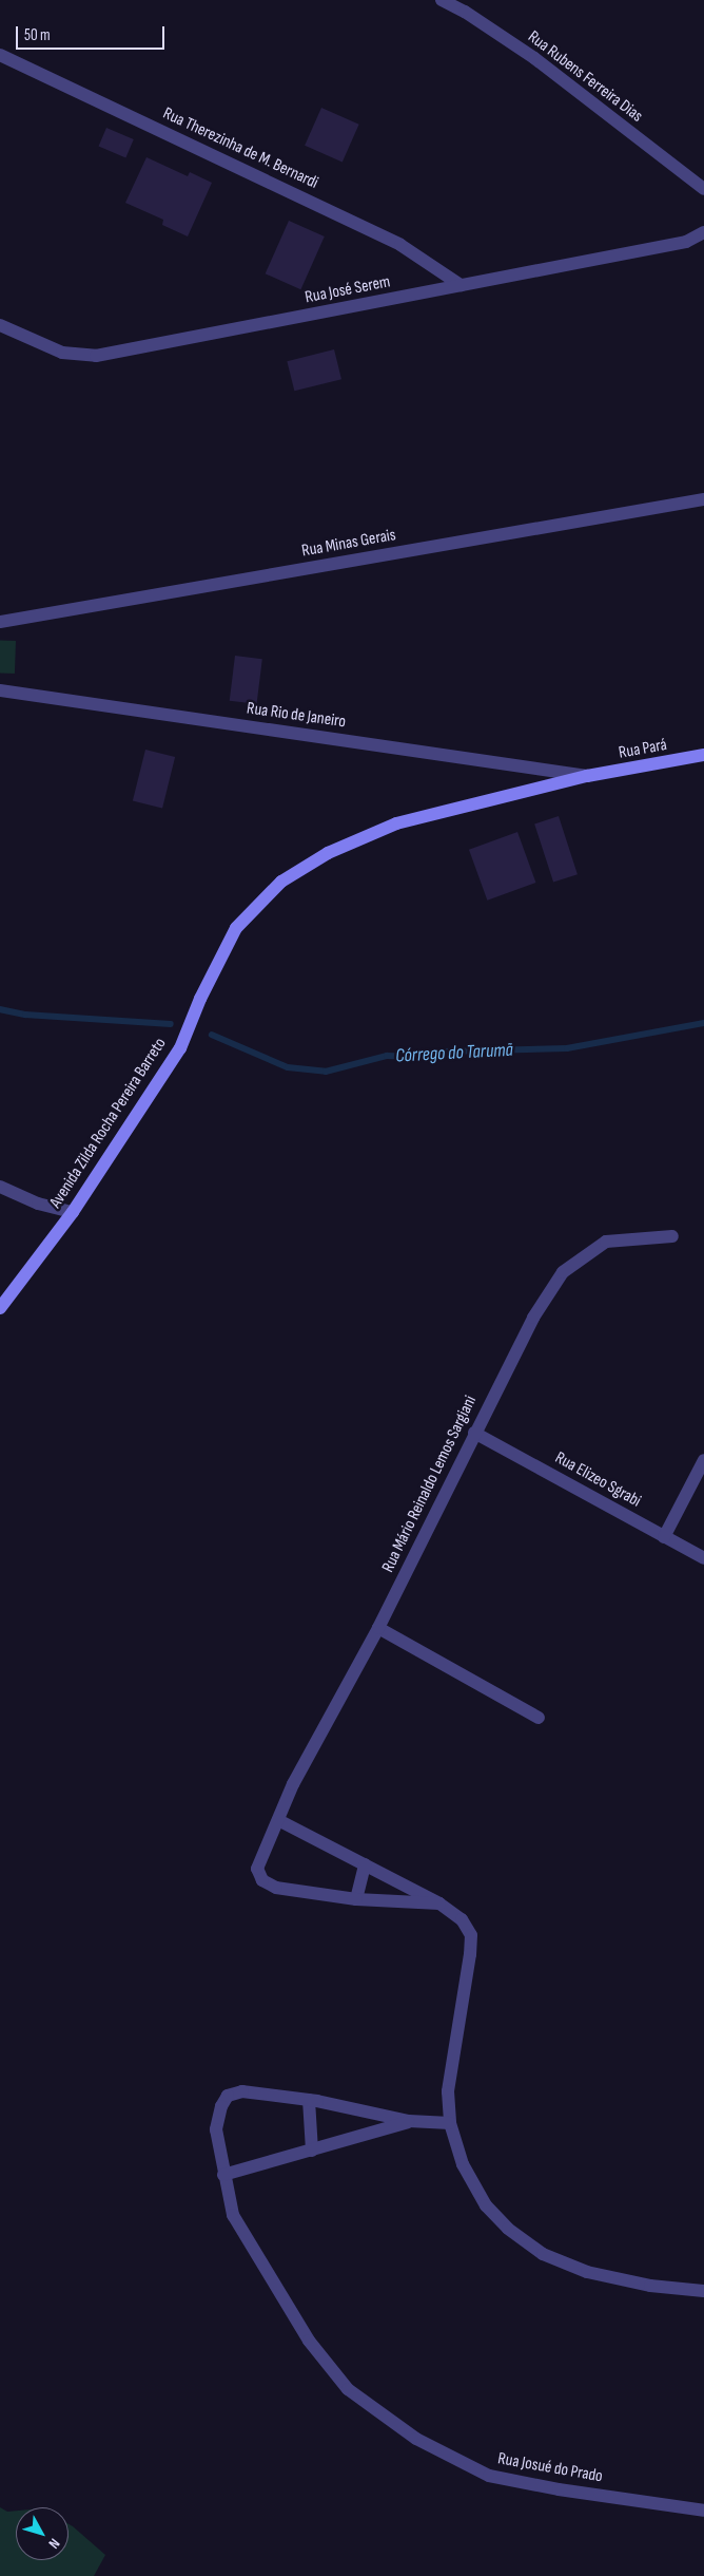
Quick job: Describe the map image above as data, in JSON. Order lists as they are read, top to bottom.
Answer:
{
  "streets": {
    "street": [
      "Rua Rubens Ferreira Dias",
      "Rua Therezinha de M. Bernardi",
      "Rua José Serem",
      "Rua Minas Gerais",
      "Rua Rio de Janeiro",
      "Rua Pará",
      "Avenida Zilda Rocha Pereira Barreto",
      "Rua Elizeo Sgrabi",
      "Rua Mário Reinaldo Lemos Sargiani",
      "Rua Josué do Prado"
    ]
  },
  "crossings": [
    ["Rua Therezinha de M. Bernardi", "Rua José Serem"],
    ["Rua Rio de Janeiro", "Rua Pará"],
    ["Rua Rio de Janeiro", "Avenida Zilda Rocha Pereira Barreto"],
    ["Rua Pará", "Avenida Zilda Rocha Pereira Barreto"],
    ["Rua Elizeo Sgrabi", "Rua Mário Reinaldo Lemos Sargiani"]
  ],
  "water": ["Córrego do Tarumã"],
  "scale_bar": "50 m",
  "north": "bottom right"
}
